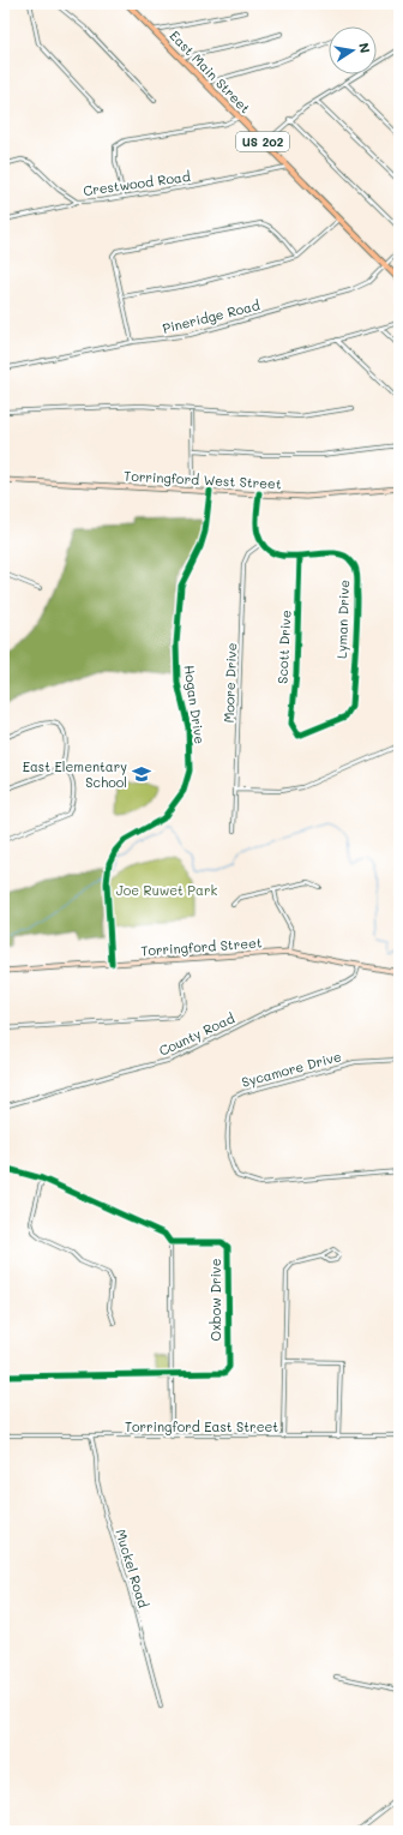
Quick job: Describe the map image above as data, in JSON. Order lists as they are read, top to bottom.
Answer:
{
  "streets": {
    "highway": ["East Main Street", "US 202"],
    "main road": ["Torringford West Street", "Torringford Street"],
    "street": [
      "Crestwood Road",
      "Pineridge Road",
      "Lyman Drive",
      "Scott Drive",
      "Moore Drive",
      "Hogan Drive",
      "County Road",
      "Sycamore Drive",
      "Oxbow Drive",
      "Torringford East Street",
      "Muckel Road"
    ]
  },
  "crossings": [
    ["East Main Street", "Crestwood Road"],
    ["East Main Street", "Pineridge Road"],
    ["Torringford West Street", "Hogan Drive"],
    ["Lyman Drive", "Scott Drive"],
    ["Lyman Drive", "Moore Drive"],
    ["Hogan Drive", "Torringford Street"],
    ["Torringford Street", "County Road"],
    ["Torringford East Street", "Muckel Road"]
  ],
  "parks": ["Joe Ruwet Park"],
  "places": {
    "school or university": ["East Elementary School"]
  },
  "north": "right"
}
